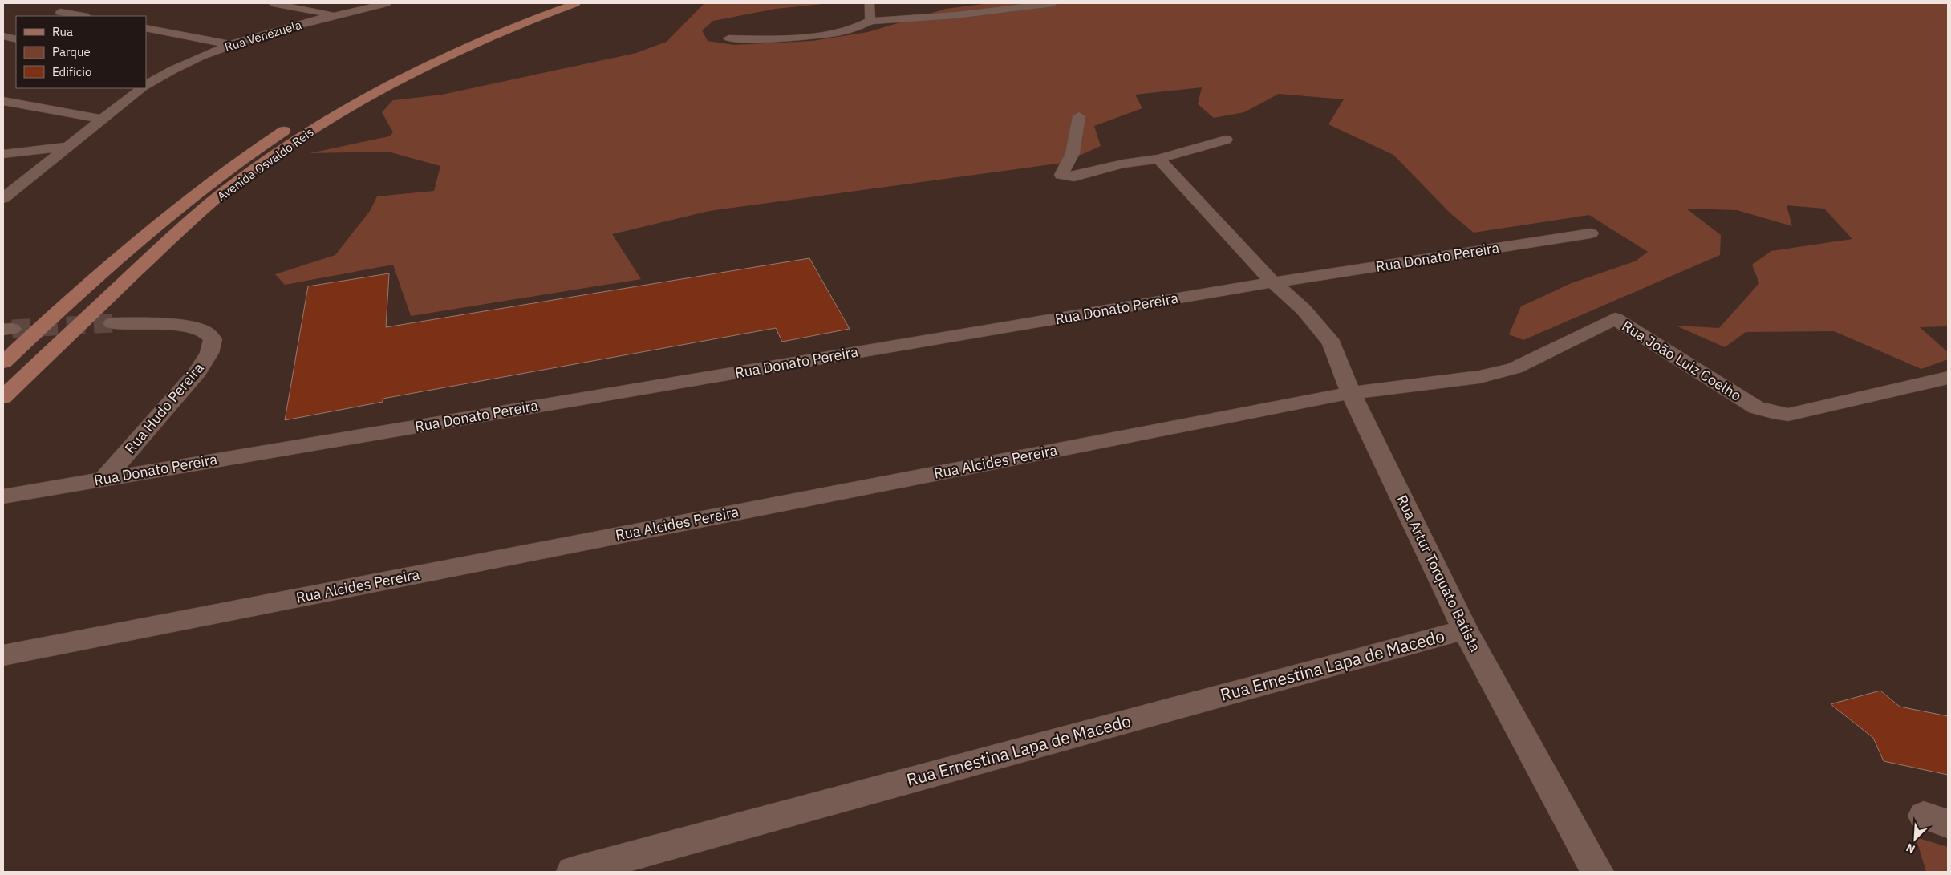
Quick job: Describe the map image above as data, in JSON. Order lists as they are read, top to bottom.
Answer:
{
  "streets": {
    "main road": ["Avenida Osvaldo Reis"],
    "street": [
      "Rua Venezuela",
      "Rua Donato Pereira",
      "Rua João Luiz Coelho",
      "Rua Hudo Pereira",
      "Rua Alcides Pereira",
      "Rua Artur Torquato Batista",
      "Rua Ernestina Lapa de Macedo"
    ]
  },
  "crossings": [
    ["Rua Donato Pereira", "Rua Hudo Pereira"],
    ["Rua Donato Pereira", "Rua Artur Torquato Batista"],
    ["Rua João Luiz Coelho", "Rua Alcides Pereira"],
    ["Rua João Luiz Coelho", "Rua Artur Torquato Batista"],
    ["Rua Alcides Pereira", "Rua Artur Torquato Batista"],
    ["Rua Artur Torquato Batista", "Rua Ernestina Lapa de Macedo"]
  ],
  "legend": ["Rua", "Parque", "Edifício"],
  "north": "bottom left"
}
